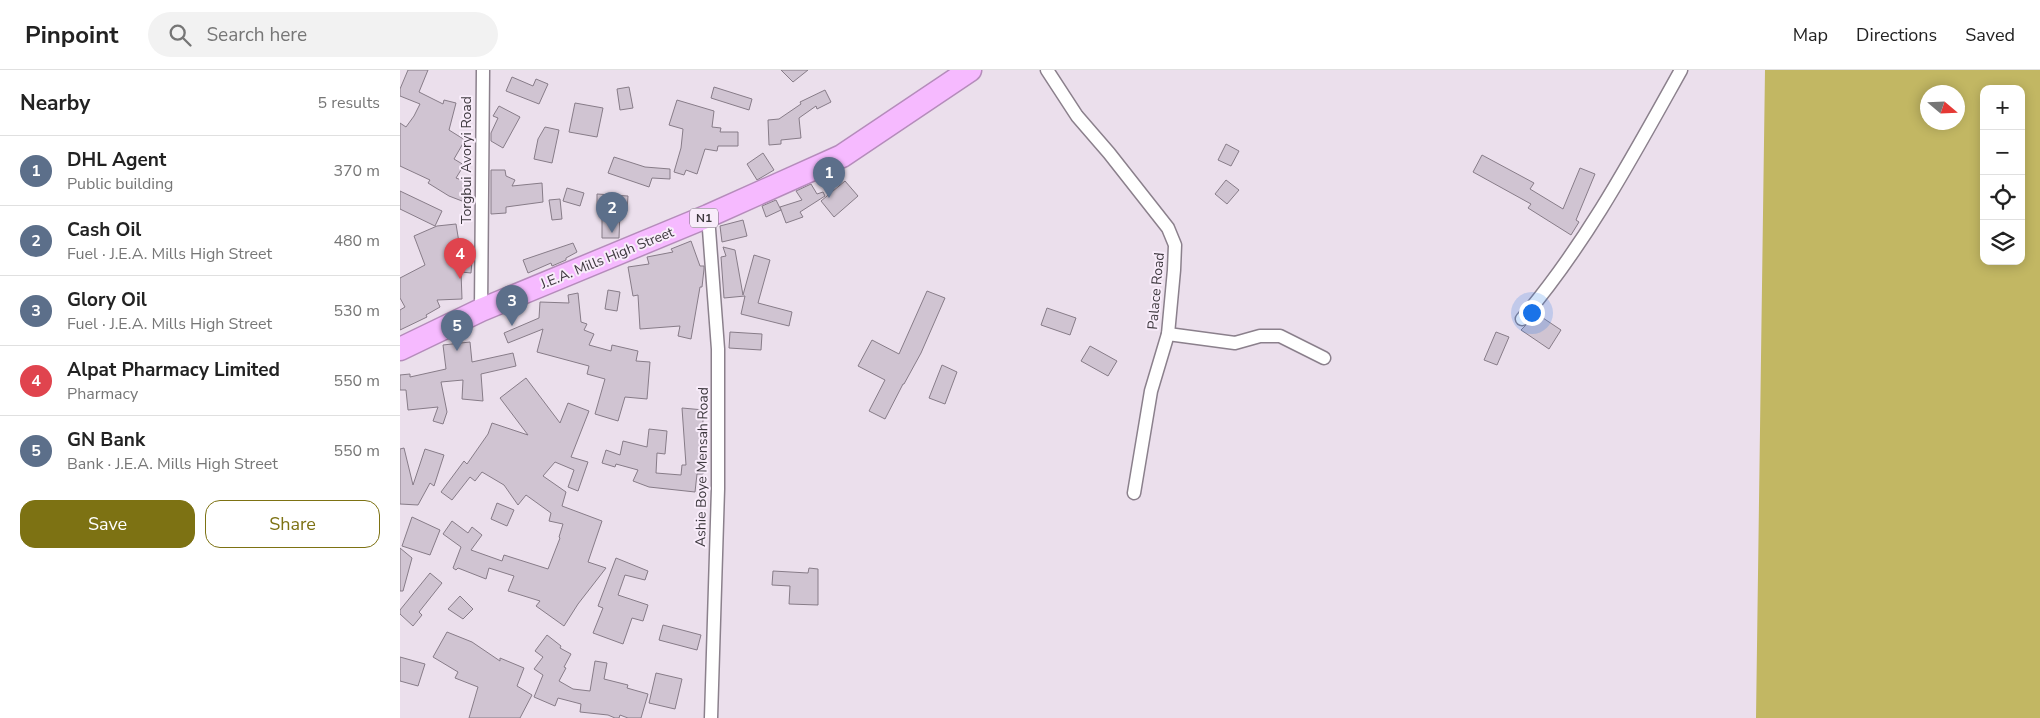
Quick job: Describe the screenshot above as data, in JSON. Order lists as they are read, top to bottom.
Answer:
{
  "streets": {
    "highway": ["N1", "J.E.A. Mills High Street"],
    "street": ["Torgbui Avoryi Road", "Palace Road", "Ashie Boye Mensah Road"]
  },
  "crossings": [
    ["Torgbui Avoryi Road", "J.E.A. Mills High Street"],
    ["J.E.A. Mills High Street", "Ashie Boye Mensah Road"]
  ],
  "north": "right",
  "page": {
    "header": "Pinpoint",
    "search": "Search here",
    "nav": ["Map", "Directions", "Saved"],
    "heading": ["Nearby", "5 results"],
    "map_buttons": ["+", "−"],
    "list": [
      {
        "mark": "1",
        "name": "DHL Agent",
        "note": "Public building",
        "value": "370 m"
      },
      {
        "mark": "2",
        "name": "Cash Oil",
        "note": "Fuel · J.E.A. Mills High Street",
        "value": "480 m"
      },
      {
        "mark": "3",
        "name": "Glory Oil",
        "note": "Fuel · J.E.A. Mills High Street",
        "value": "530 m"
      },
      {
        "mark": "4",
        "name": "Alpat Pharmacy Limited",
        "note": "Pharmacy",
        "value": "550 m"
      },
      {
        "mark": "5",
        "name": "GN Bank",
        "note": "Bank · J.E.A. Mills High Street",
        "value": "550 m"
      }
    ],
    "pins": [
      "1",
      "2",
      "4",
      "3",
      "5"
    ],
    "buttons": ["Save", "Share"]
  }
}
